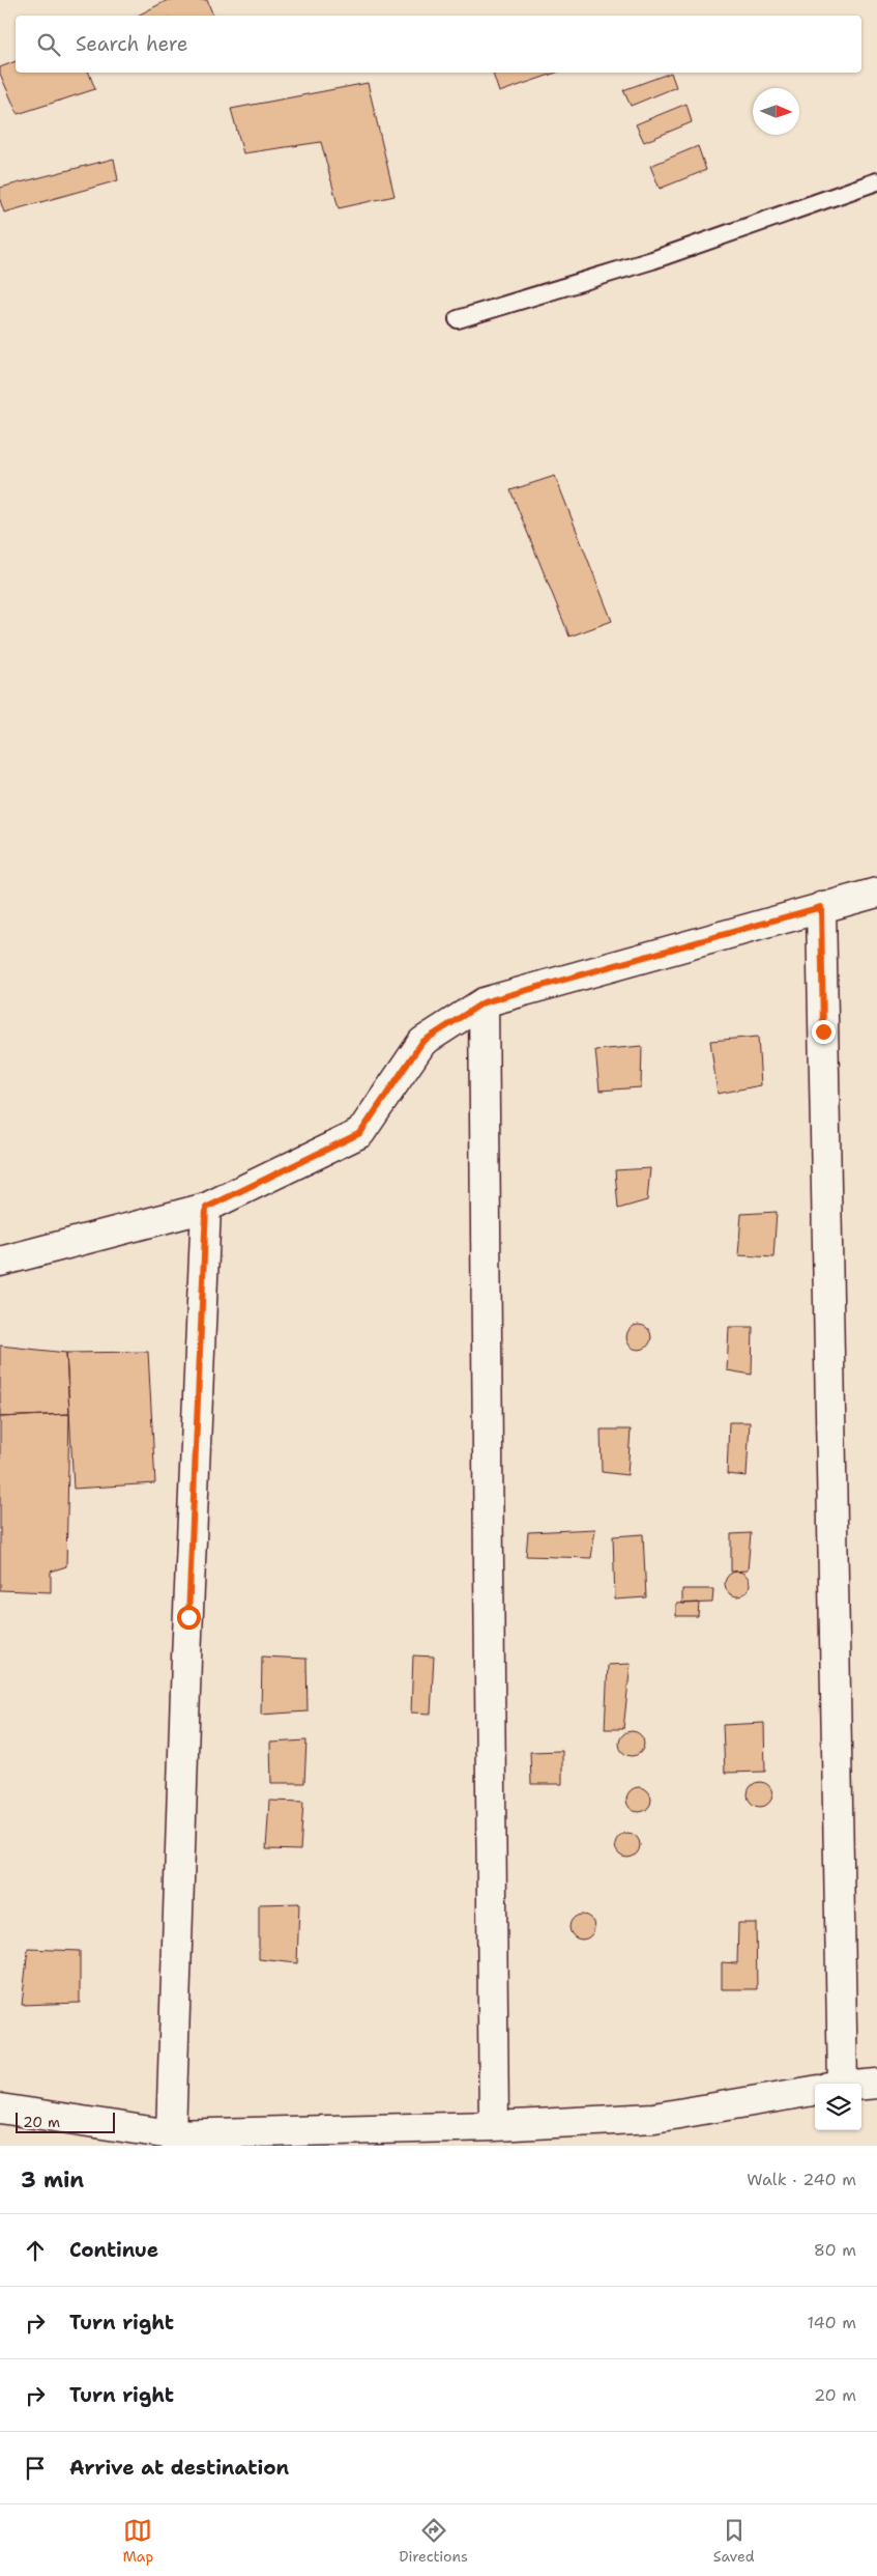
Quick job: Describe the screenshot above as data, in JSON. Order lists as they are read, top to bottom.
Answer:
{
  "scale_bar": "20 m",
  "north": "right",
  "page": {
    "search": "Search here",
    "scale": "20 m",
    "heading": ["3 min", "Walk · 240 m"],
    "list": [
      ["Continue", "80 m"],
      ["Turn right", "140 m"],
      ["Turn right", "20 m"],
      "Arrive at destination"
    ],
    "nav": ["Map", "Directions", "Saved"]
  }
}
